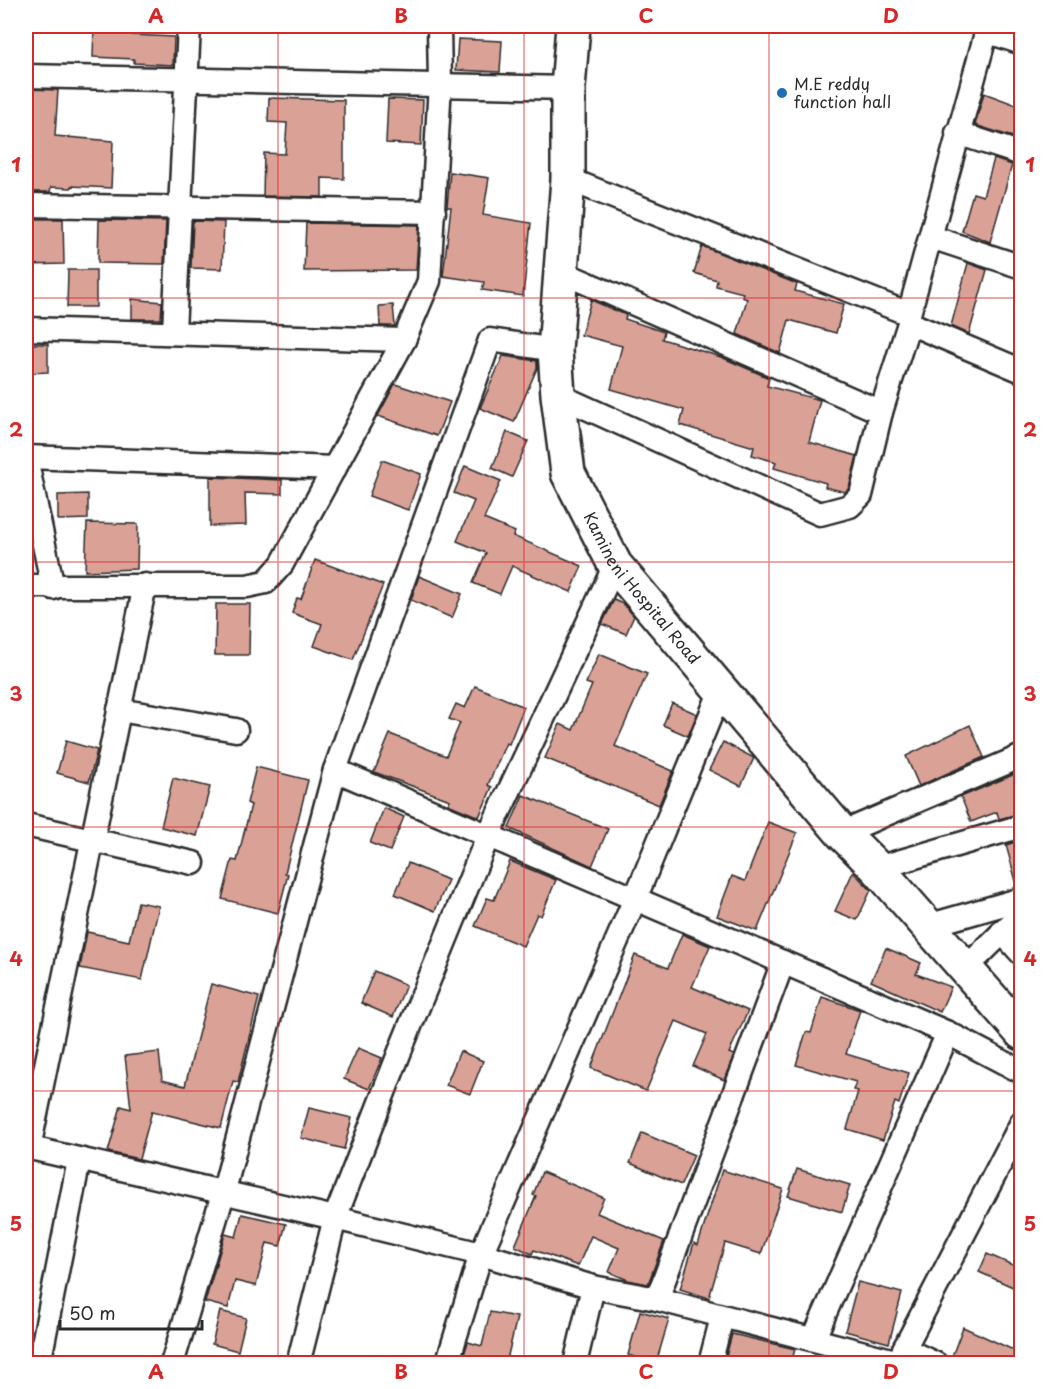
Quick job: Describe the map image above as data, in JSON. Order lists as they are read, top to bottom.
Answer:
{
  "streets": {
    "street": ["Kamineni Hospital Road"]
  },
  "places": ["M.E reddy function hall"],
  "scale_bar": "50 m",
  "grid": {
    "columns": [
      "A",
      "B",
      "C",
      "D"
    ],
    "rows": [
      "1",
      "2",
      "3",
      "4",
      "5"
    ]
  }
}
